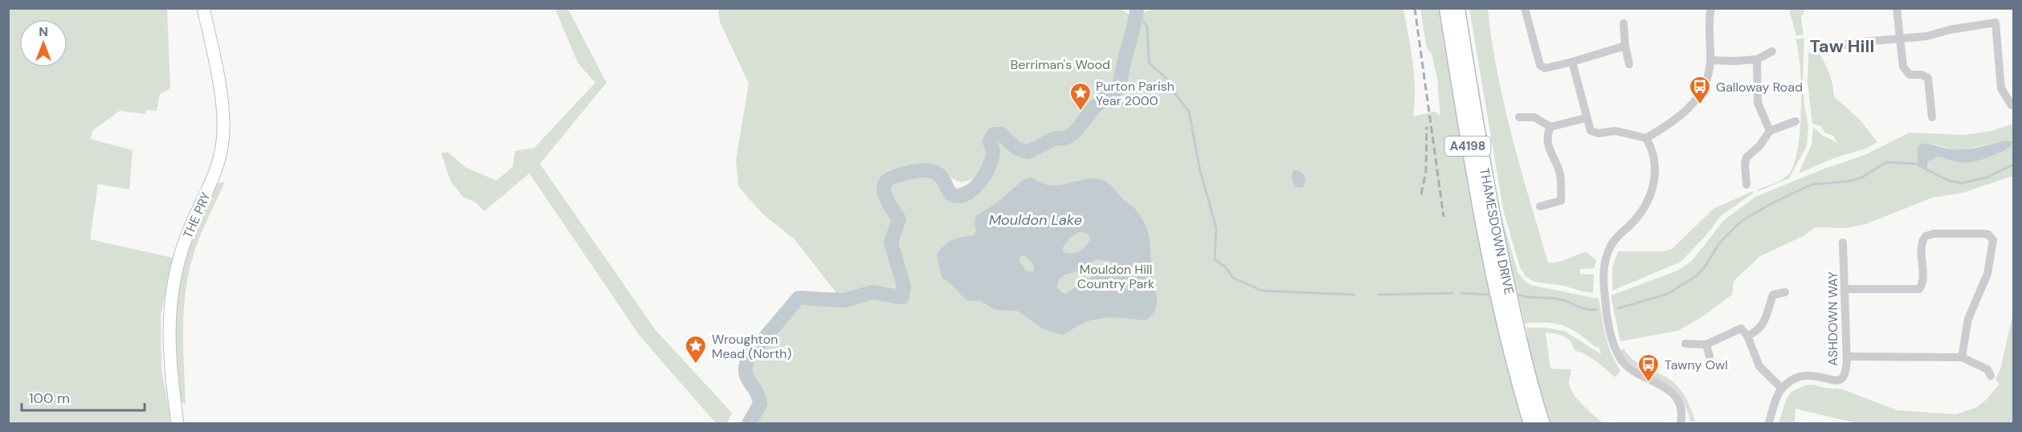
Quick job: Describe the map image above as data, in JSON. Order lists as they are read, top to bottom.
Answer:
{
  "streets": {
    "main road": ["A4198", "THE PRY", "THAMESDOWN DRIVE"],
    "street": ["ASHDOWN WAY"]
  },
  "districts": ["Taw Hill"],
  "water": ["Mouldon Lake"],
  "parks": ["Berriman's Wood", "Mouldon Hill Country Park"],
  "places": {
    "bus stop": ["Galloway Road", "Tawny Owl"],
    "place": ["Purton Parish Year 2000", "Wroughton Mead (North)"]
  },
  "scale_bar": "100 m",
  "north": "top"
}
